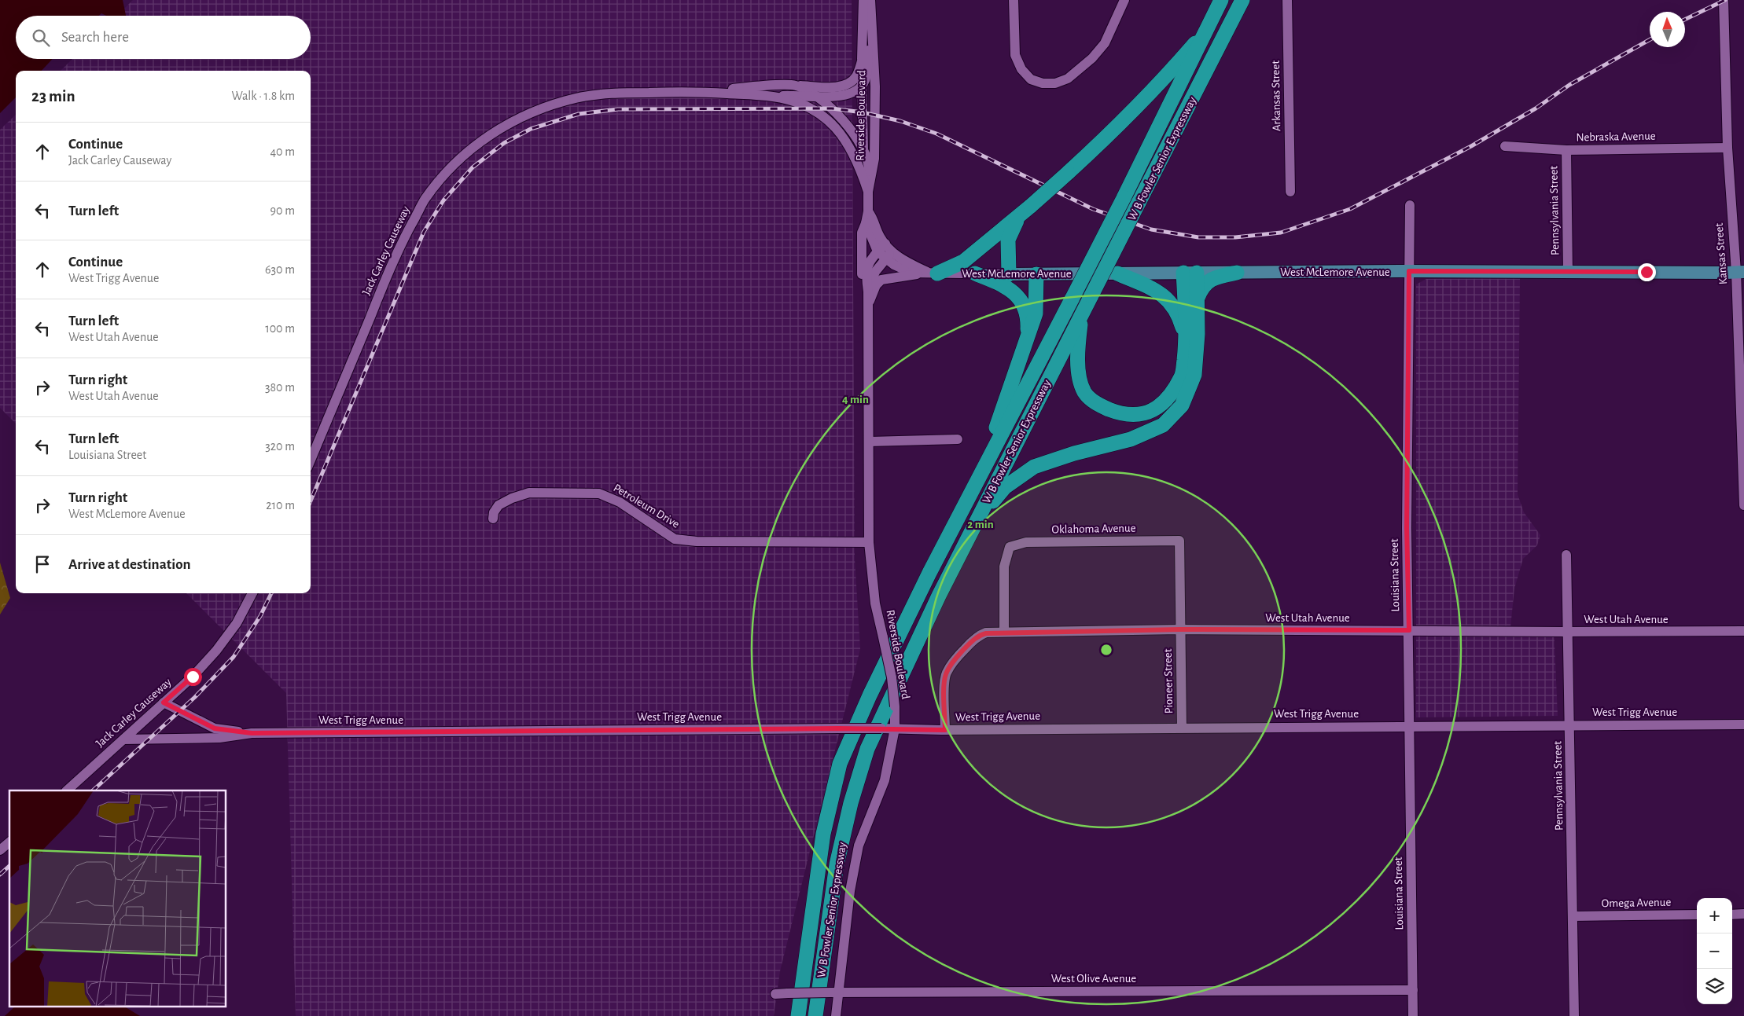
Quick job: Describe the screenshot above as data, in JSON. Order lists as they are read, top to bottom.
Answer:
{
  "streets": {
    "highway": ["W B Fowler Senior Expressway"],
    "main road": ["West McLemore Avenue"],
    "street": [
      "Arkansas Street",
      "Riverside Boulevard",
      "Nebraska Avenue",
      "Pennsylvania Street",
      "Jack Carley Causeway",
      "Kansas Street",
      "Petroleum Drive",
      "Oklahoma Avenue",
      "Louisiana Street",
      "West Utah Avenue",
      "Pioneer Street",
      "West Trigg Avenue",
      "Omega Avenue",
      "West Olive Avenue"
    ]
  },
  "crossings": [
    ["Riverside Boulevard", "Jack Carley Causeway"],
    ["Riverside Boulevard", "West McLemore Avenue"],
    ["Riverside Boulevard", "Petroleum Drive"],
    ["Riverside Boulevard", "West Trigg Avenue"],
    ["Riverside Boulevard", "West Olive Avenue"],
    ["Nebraska Avenue", "Pennsylvania Street"],
    ["Nebraska Avenue", "Kansas Street"],
    ["Pennsylvania Street", "West McLemore Avenue"],
    ["Pennsylvania Street", "West Utah Avenue"],
    ["Pennsylvania Street", "West Trigg Avenue"],
    ["Pennsylvania Street", "Omega Avenue"],
    ["Kansas Street", "West McLemore Avenue"],
    ["West McLemore Avenue", "Louisiana Street"],
    ["Oklahoma Avenue", "West Utah Avenue"],
    ["Oklahoma Avenue", "Pioneer Street"],
    ["Louisiana Street", "West Utah Avenue"],
    ["Louisiana Street", "West Trigg Avenue"],
    ["Louisiana Street", "West Olive Avenue"],
    ["West Utah Avenue", "Pioneer Street"],
    ["West Utah Avenue", "West Trigg Avenue"],
    ["Pioneer Street", "West Trigg Avenue"]
  ],
  "north": "top",
  "page": {
    "search": "Search here",
    "heading": ["23 min", "Walk · 1.8 km"],
    "list": [
      ["Continue", "Jack Carley Causeway", "40 m"],
      ["Turn left", "90 m"],
      ["Continue", "West Trigg Avenue", "630 m"],
      ["Turn left", "West Utah Avenue", "100 m"],
      ["Turn right", "West Utah Avenue", "380 m"],
      ["Turn left", "Louisiana Street", "320 m"],
      ["Turn right", "West McLemore Avenue", "210 m"],
      "Arrive at destination"
    ],
    "map_buttons": ["+", "−"]
  },
  "rings": ["4 min", "2 min"]
}
